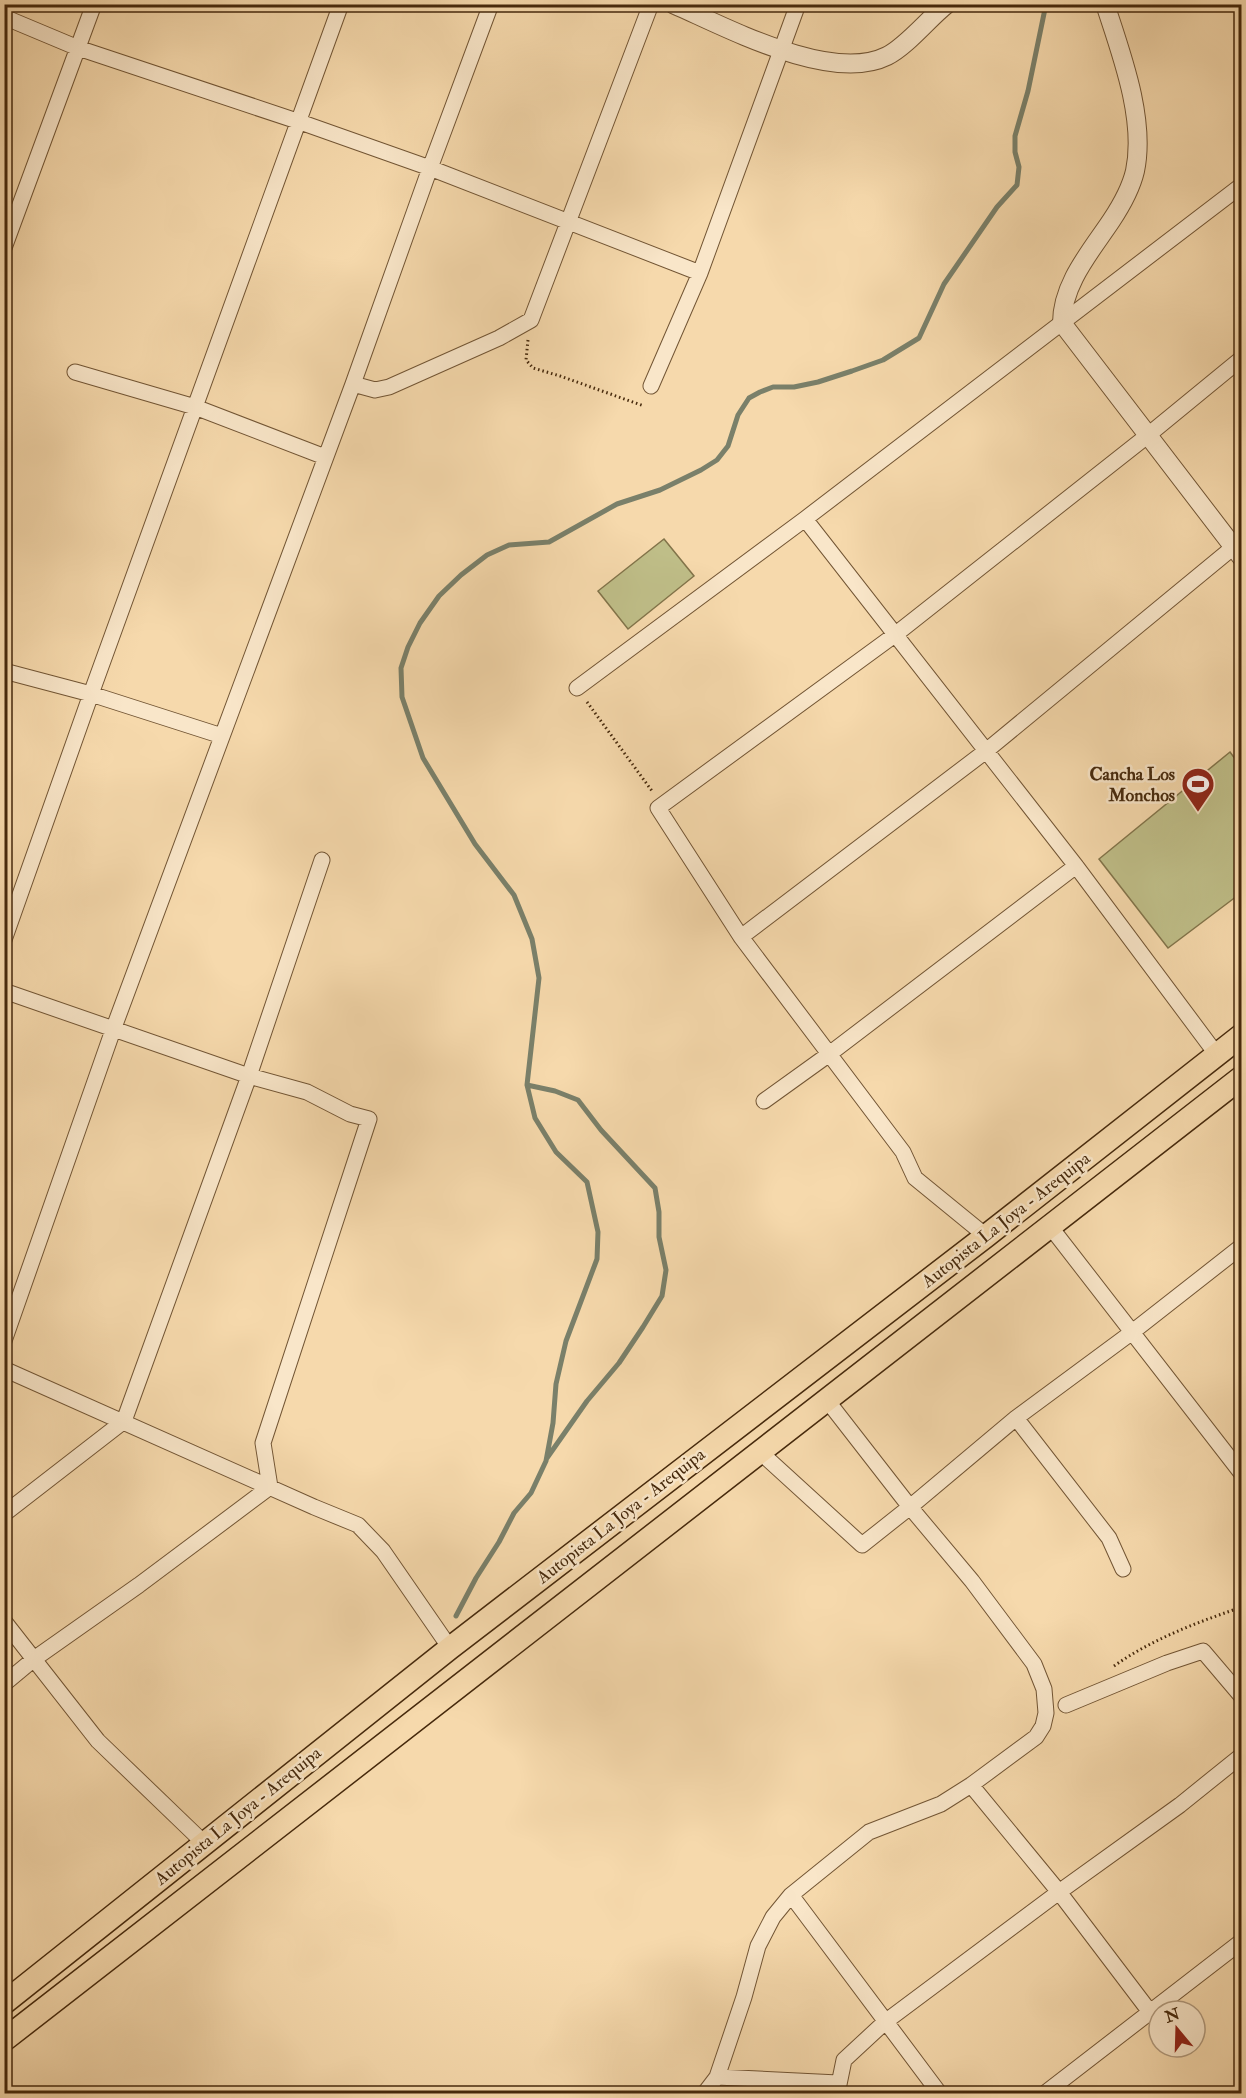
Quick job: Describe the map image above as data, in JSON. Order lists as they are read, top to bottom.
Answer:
{
  "streets": {
    "main road": ["Autopista La Joya - Arequipa"]
  },
  "places": {
    "sports": ["Cancha Los Monchos"]
  },
  "north": "top"
}
